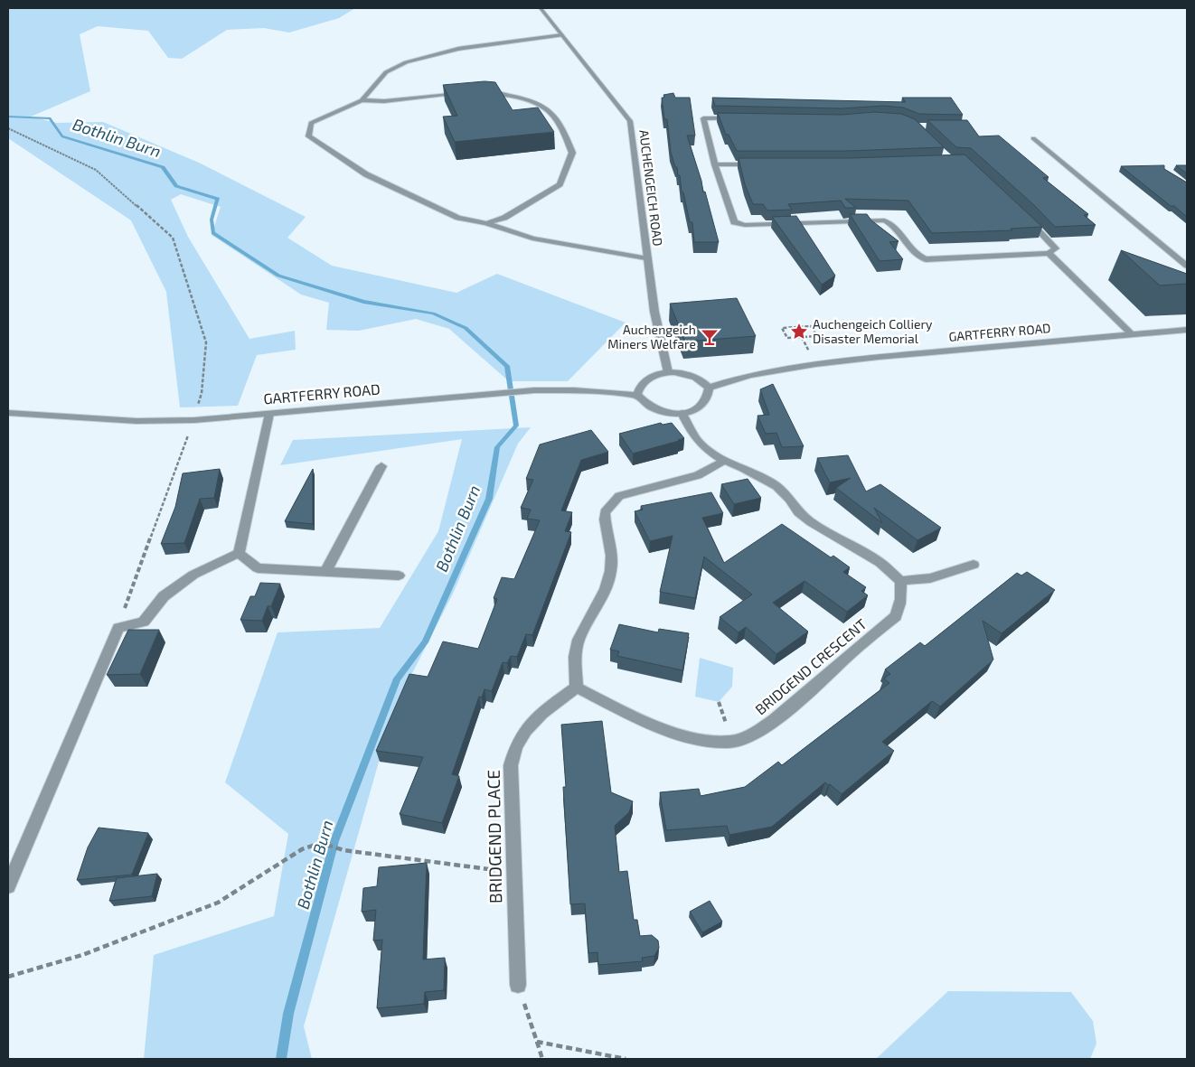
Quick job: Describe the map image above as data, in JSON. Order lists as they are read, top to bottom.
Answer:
{
  "streets": {
    "street": [
      "AUCHENGEICH ROAD",
      "GARTFERRY ROAD",
      "BRIDGEND CRESCENT",
      "BRIDGEND PLACE"
    ]
  },
  "crossings": [
    ["AUCHENGEICH ROAD", "GARTFERRY ROAD"],
    ["BRIDGEND CRESCENT", "BRIDGEND PLACE"]
  ],
  "water": ["Bothlin Burn"],
  "places": {
    "place": ["Auchengeich Colliery Disaster Memorial"],
    "bar": ["Auchengeich Miners Welfare"]
  }
}
